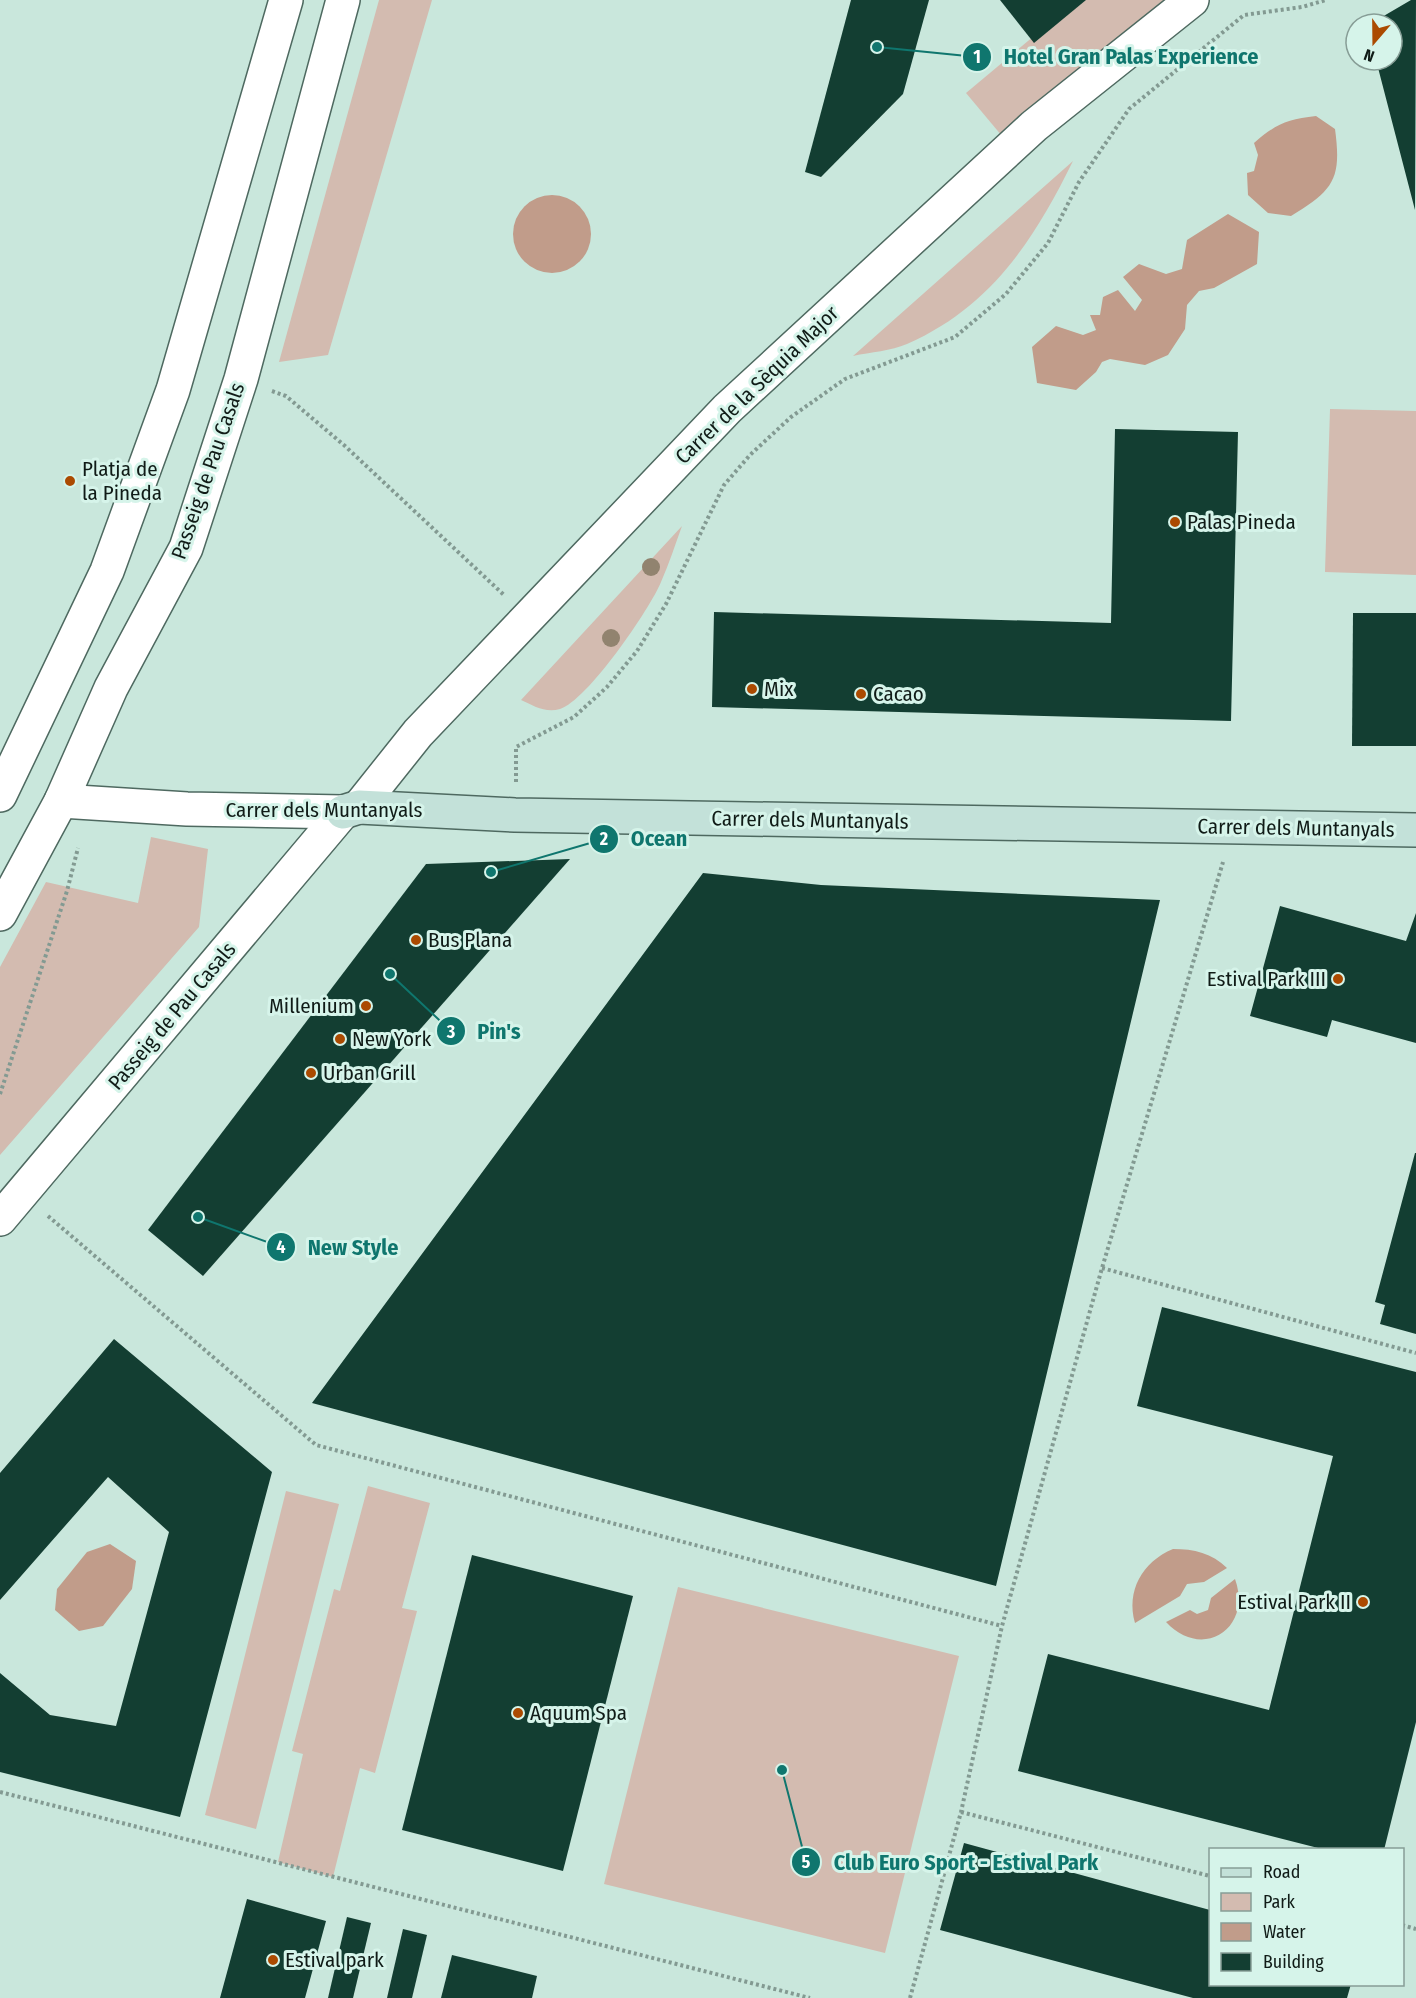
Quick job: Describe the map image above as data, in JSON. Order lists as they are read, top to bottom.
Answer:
{
  "streets": {
    "street": ["Carrer de la Sèquia Major", "Passeig de Pau Casals", "Carrer dels Muntanyals"]
  },
  "crossings": [
    ["Carrer de la Sèquia Major", "Passeig de Pau Casals"],
    ["Carrer de la Sèquia Major", "Carrer dels Muntanyals"],
    ["Passeig de Pau Casals", "Carrer dels Muntanyals"]
  ],
  "places": [
    "Hotel Gran Palas Experience",
    "Platja de la Pineda",
    "Palas Pineda",
    "Mix",
    "Cacao",
    "Ocean",
    "Bus Plana",
    "Pin's",
    "Estival Park III",
    "Millenium",
    "New York",
    "Urban Grill",
    "New Style",
    "Estival Park II",
    "Aquum Spa",
    "Club Euro Sport - Estival Park",
    "Estival park"
  ],
  "legend": [
    "Road",
    "Park",
    "Water",
    "Building"
  ],
  "north": "bottom"
}
